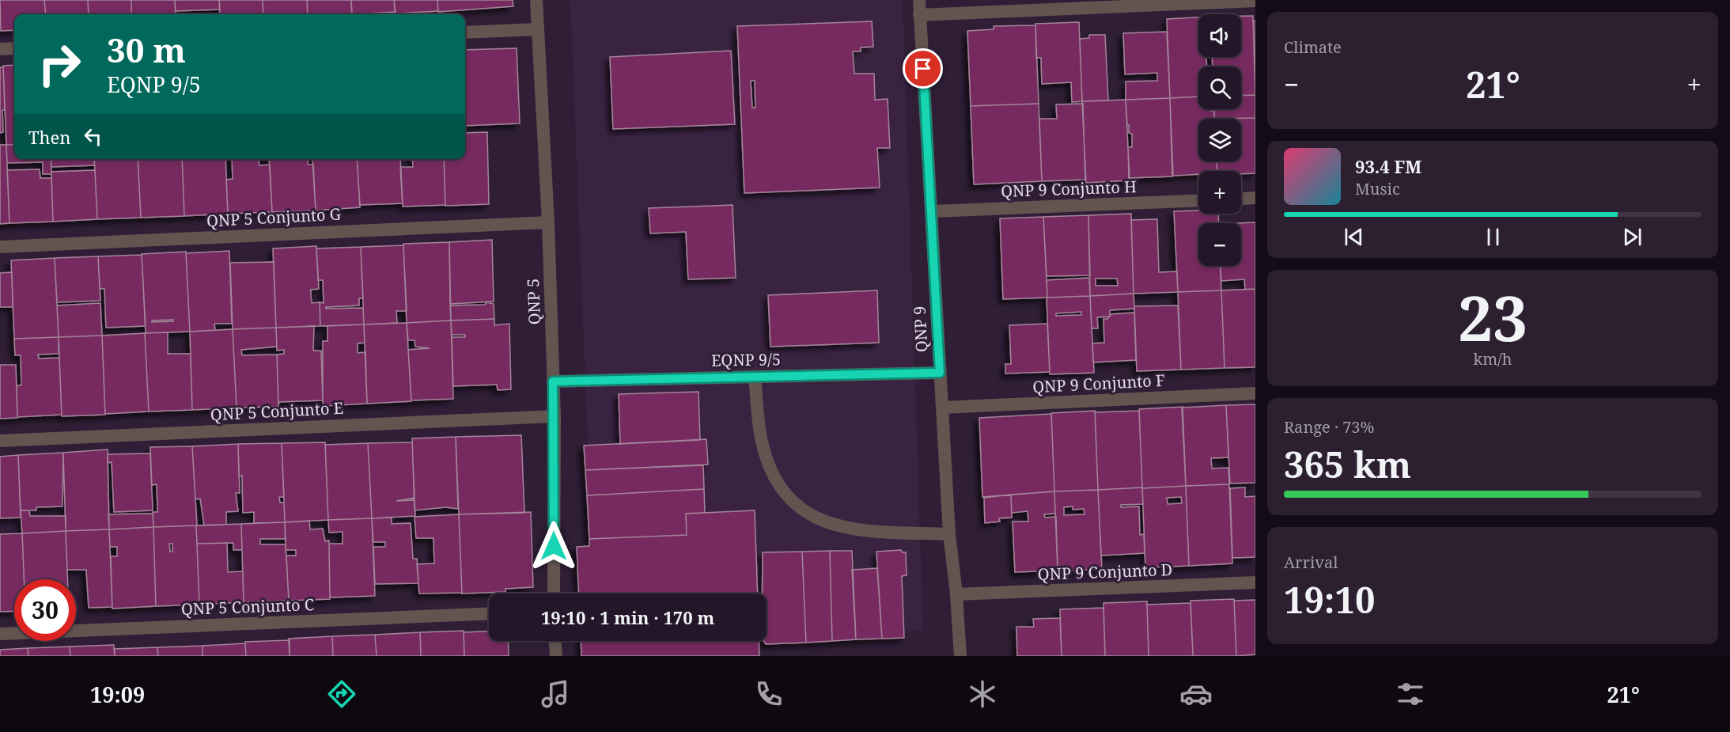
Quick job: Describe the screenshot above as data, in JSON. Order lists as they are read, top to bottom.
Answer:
{
  "streets": {
    "street": [
      "QNP 9 Conjunto H",
      "QNP 5 Conjunto G",
      "QNP 5",
      "QNP 9",
      "EQNP 9/5",
      "QNP 9 Conjunto F",
      "QNP 5 Conjunto E",
      "QNP 9 Conjunto D",
      "QNP 5 Conjunto C"
    ]
  },
  "crossings": [
    ["QNP 9 Conjunto H", "QNP 9"],
    ["QNP 5 Conjunto G", "QNP 5"],
    ["QNP 5", "EQNP 9/5"],
    ["QNP 5", "QNP 5 Conjunto E"],
    ["QNP 9", "EQNP 9/5"],
    ["QNP 9", "QNP 9 Conjunto F"],
    ["QNP 9", "QNP 9 Conjunto D"]
  ],
  "page": {
    "tile": [
      "Climate",
      ["23", "km/h"],
      ["Range · 73%", "365 km"],
      ["Arrival", "19:10"]
    ],
    "map_buttons": ["+", "−"],
    "turn": ["30 m", "EQNP 9/5"],
    "heat": ["−", "21°", "+"],
    "then": "Then",
    "song": ["93.4 FM", "Music"],
    "limit": "30",
    "trip": "19:10 · 1 min · 170 m",
    "tabs": ["19:09", "21°"]
  }
}
